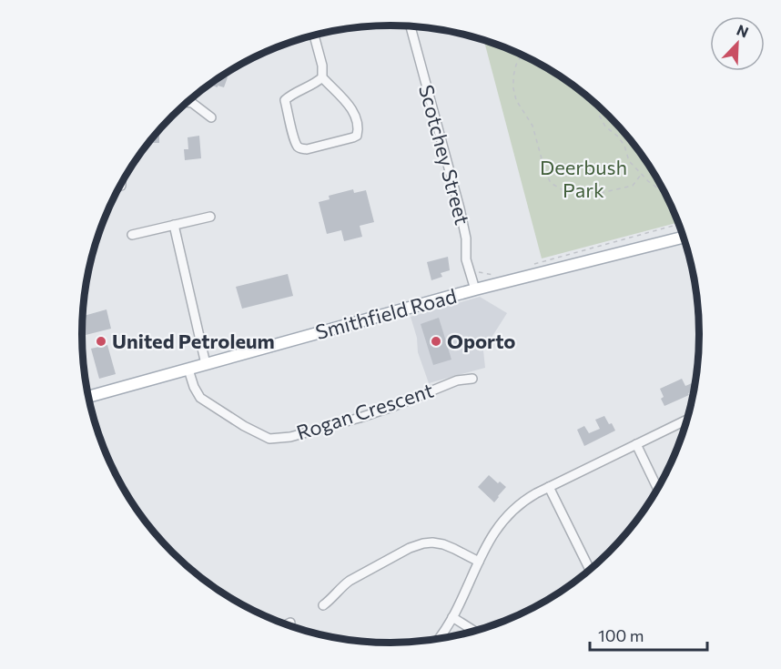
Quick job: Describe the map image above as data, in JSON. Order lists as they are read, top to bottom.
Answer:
{
  "streets": {
    "main road": ["Smithfield Road"],
    "street": ["Scotchey Street", "Rogan Crescent"]
  },
  "crossings": [
    ["Scotchey Street", "Smithfield Road"],
    ["Smithfield Road", "Rogan Crescent"]
  ],
  "parks": ["Deerbush Park"],
  "places": ["United Petroleum", "Oporto"],
  "scale_bar": "100 m",
  "north": "top right"
}
